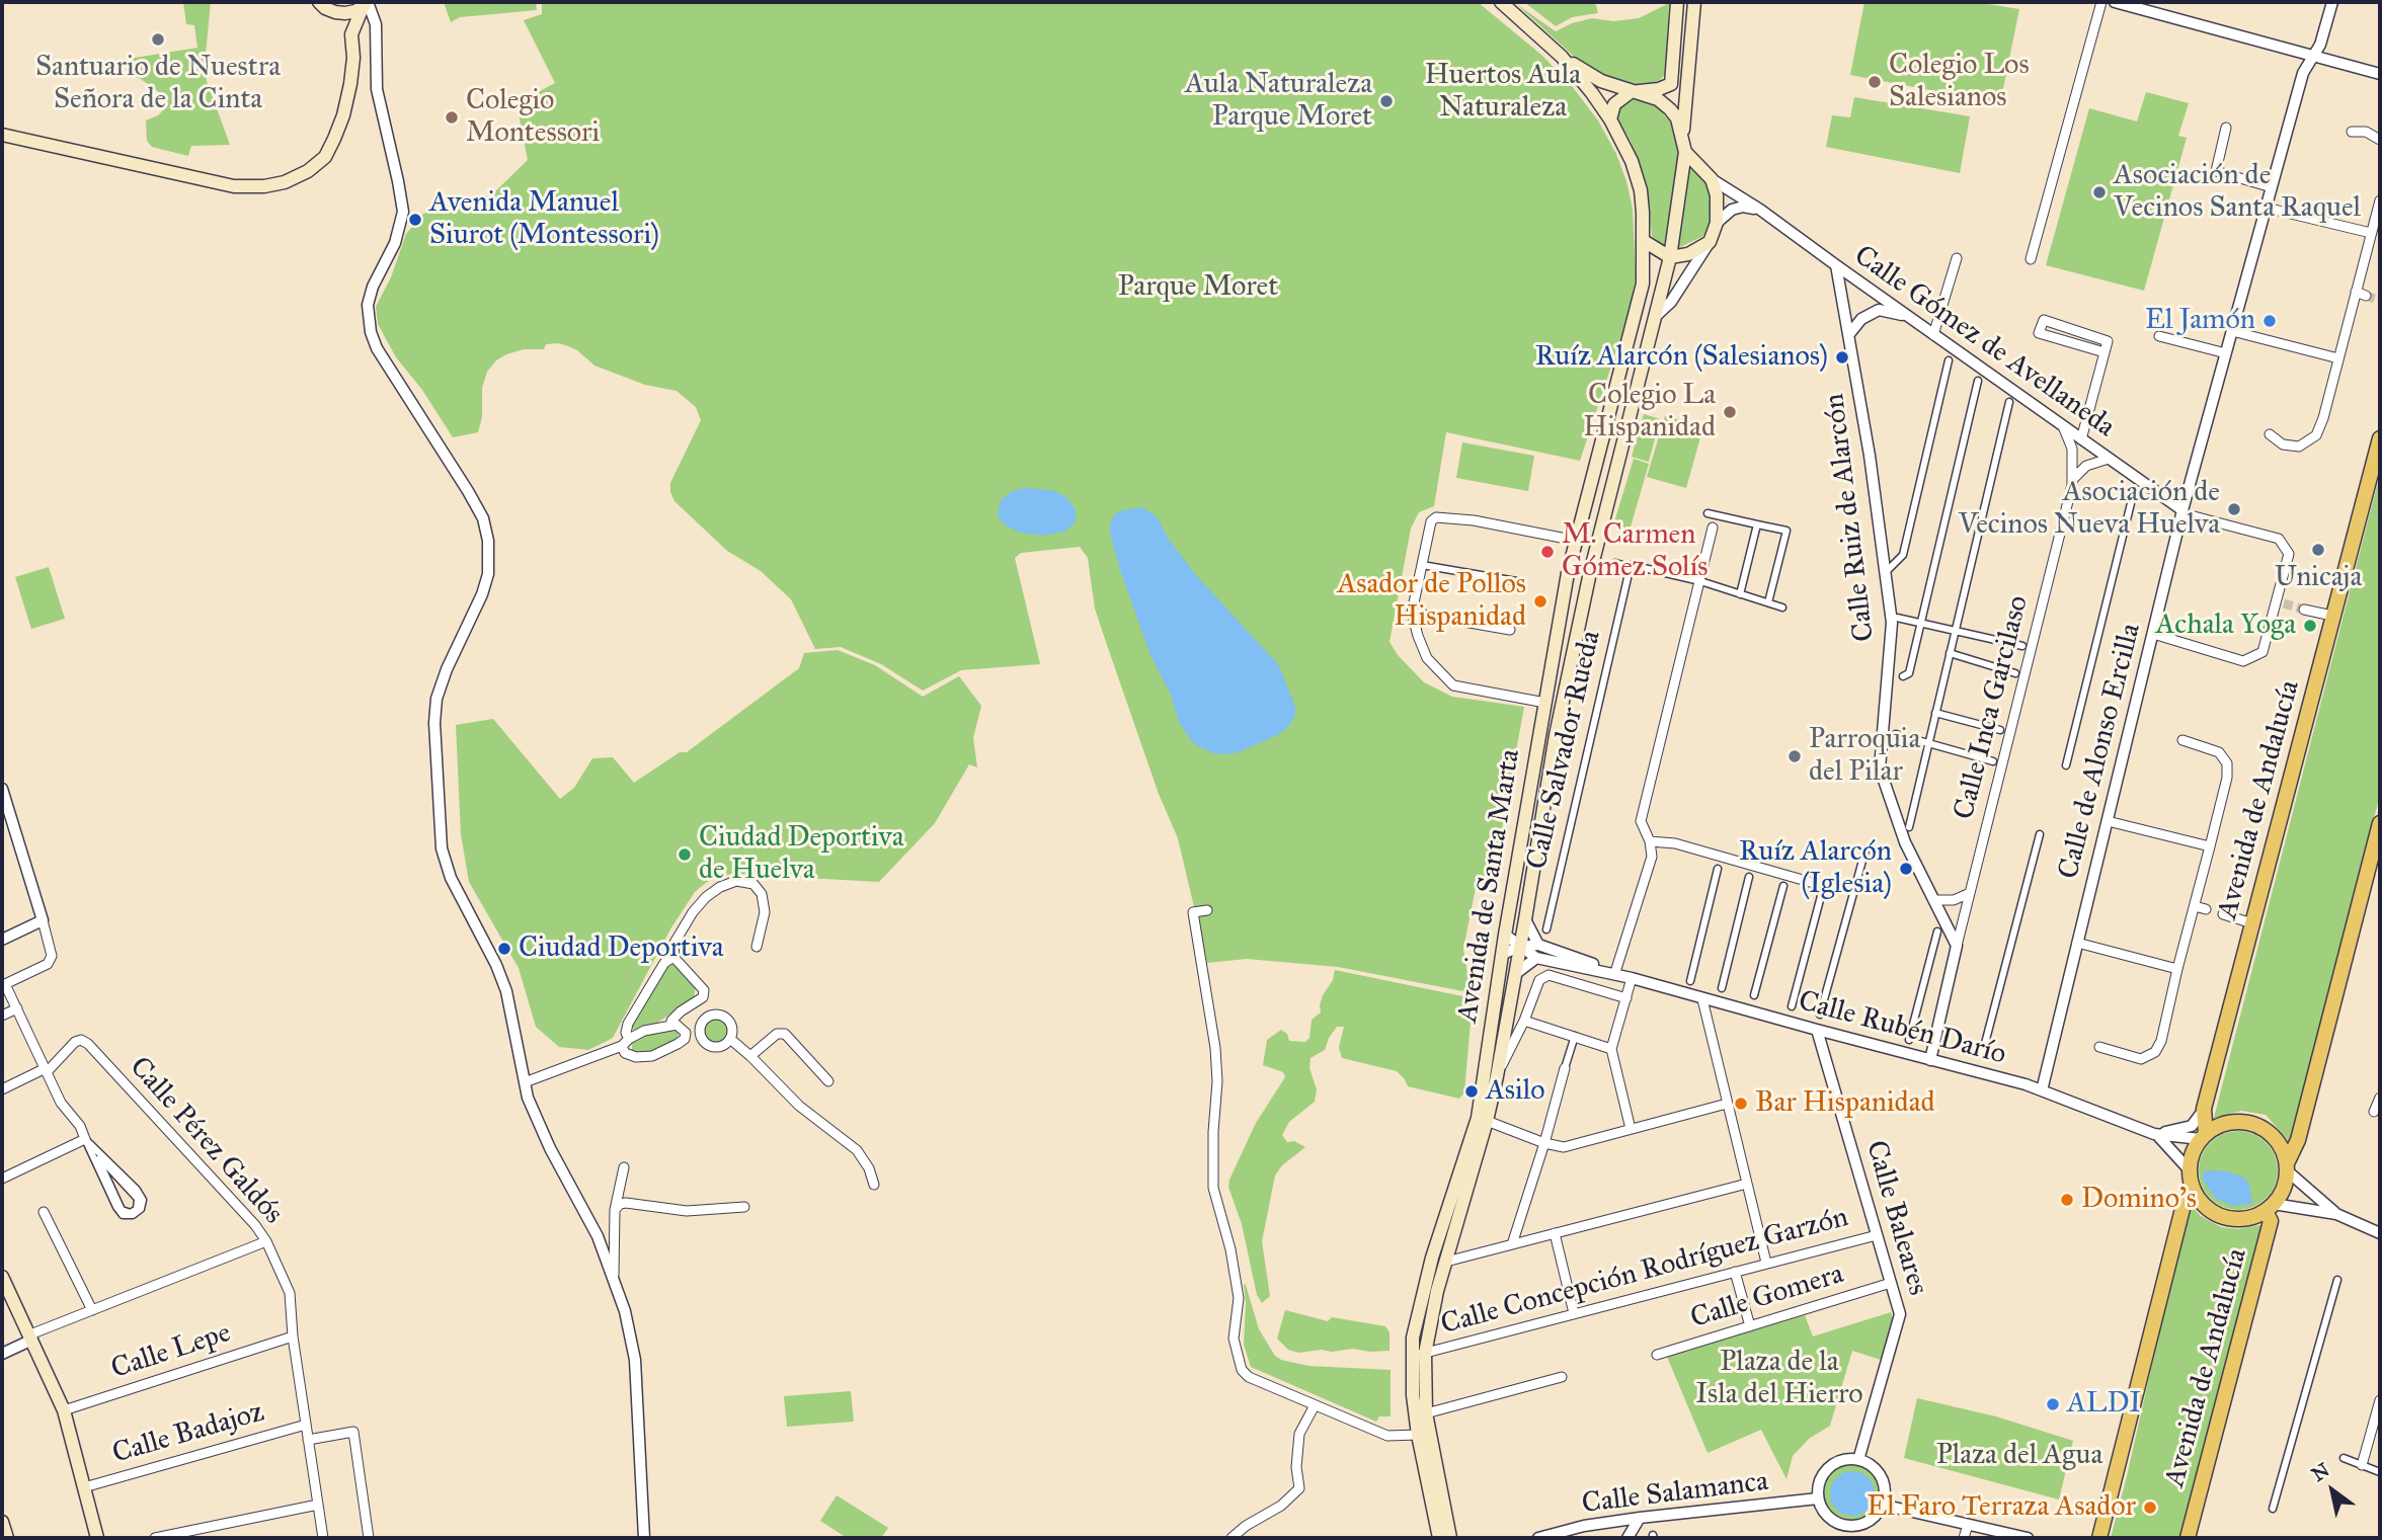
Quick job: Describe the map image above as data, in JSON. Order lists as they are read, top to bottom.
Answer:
{
  "streets": {
    "main road": ["Avenida de Andalucía", "Avenida de Santa Marta"],
    "street": [
      "Calle Gómez de Avellaneda",
      "Calle Ruiz de Alarcón",
      "Calle Inca Garcilaso",
      "Calle Salvador Rueda",
      "Calle de Alonso Ercilla",
      "Calle Rubén Darío",
      "Calle Pérez Galdós",
      "Calle Baleares",
      "Calle Concepción Rodríguez Garzón",
      "Calle Gomera",
      "Calle Lepe",
      "Calle Badajoz",
      "Calle Salamanca"
    ]
  },
  "crossings": [
    ["Calle Gómez de Avellaneda", "Calle Ruiz de Alarcón"],
    ["Calle Gómez de Avellaneda", "Calle Inca Garcilaso"],
    ["Calle Gómez de Avellaneda", "Calle de Alonso Ercilla"],
    ["Calle Gómez de Avellaneda", "Avenida de Santa Marta"],
    ["Calle Ruiz de Alarcón", "Calle Inca Garcilaso"],
    ["Calle de Alonso Ercilla", "Calle Rubén Darío"],
    ["Avenida de Andalucía", "Calle Rubén Darío"],
    ["Avenida de Santa Marta", "Calle Rubén Darío"],
    ["Avenida de Santa Marta", "Calle Concepción Rodríguez Garzón"],
    ["Calle Rubén Darío", "Calle Baleares"],
    ["Calle Pérez Galdós", "Calle Lepe"],
    ["Calle Pérez Galdós", "Calle Badajoz"],
    ["Calle Baleares", "Calle Concepción Rodríguez Garzón"],
    ["Calle Baleares", "Calle Gomera"],
    ["Calle Baleares", "Calle Salamanca"]
  ],
  "parks": [
    "Huertos Aula Naturaleza",
    "Parque Moret",
    "Plaza de la Isla del Hierro",
    "Plaza del Agua"
  ],
  "places": [
    "Santuario de Nuestra Señora de la Cinta",
    "Colegio Los Salesianos",
    "Aula Naturaleza Parque Moret",
    "Colegio Montessori",
    "Asociación de Vecinos Santa Raquel",
    "Avenida Manuel Siurot (Montessori)",
    "El Jamón",
    "Ruíz Alarcón (Salesianos)",
    "Colegio La Hispanidad",
    "Asociación de Vecinos Nueva Huelva",
    "Unicaja",
    "M. Carmen Gómez Solís",
    "Asador de Pollos Hispanidad",
    "Achala Yoga",
    "Parroquia del Pilar",
    "Ciudad Deportiva de Huelva",
    "Ruíz Alarcón (Iglesia)",
    "Ciudad Deportiva",
    "Asilo",
    "Bar Hispanidad",
    "Domino's",
    "ALDI",
    "El Faro Terraza Asador"
  ],
  "north": "top left"
}
